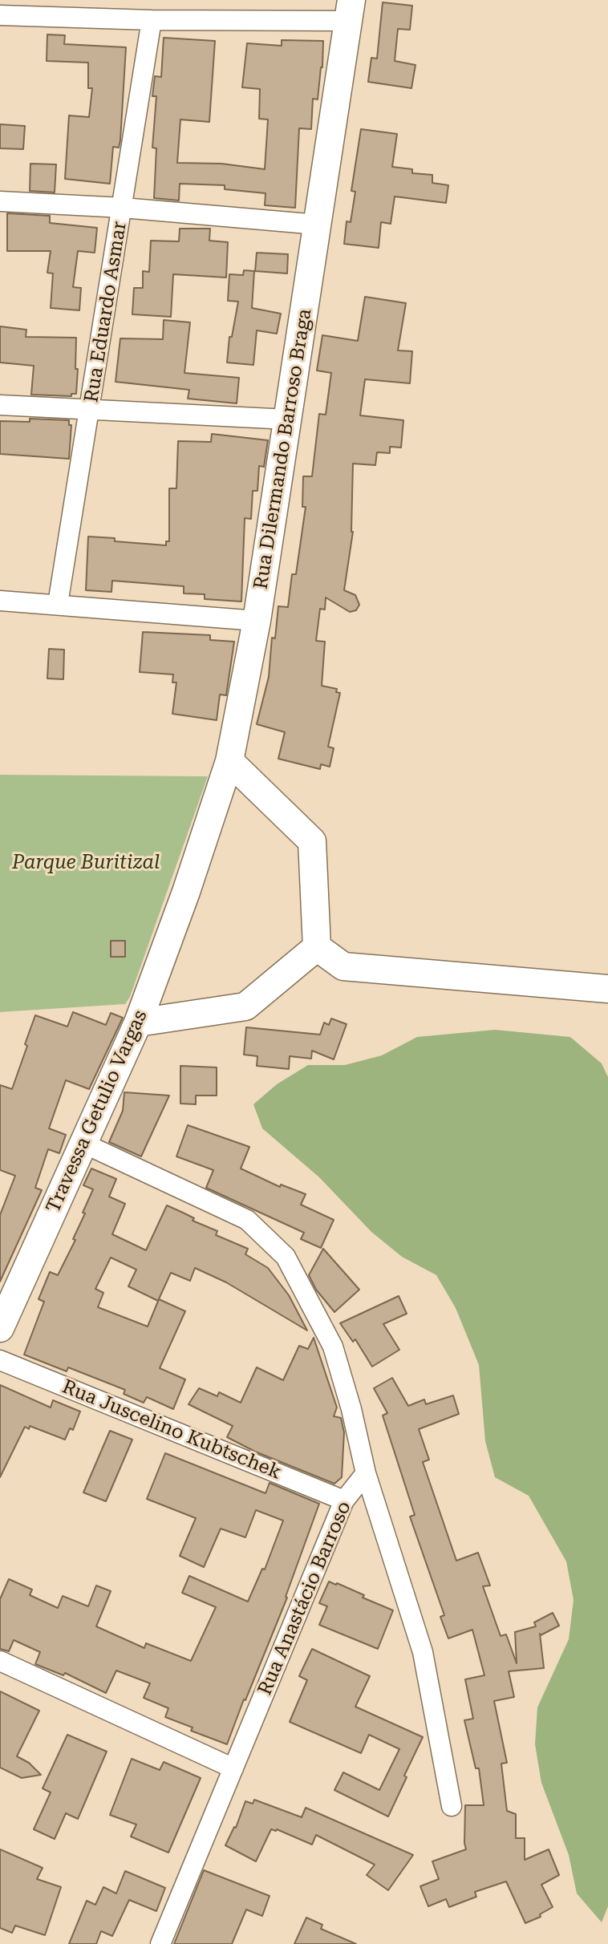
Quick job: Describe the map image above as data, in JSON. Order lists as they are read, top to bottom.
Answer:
{
  "streets": {
    "street": [
      "Rua Eduardo Asmar",
      "Rua Dilermando Barroso Braga",
      "Travessa Getulio Vargas",
      "Rua Juscelino Kubtschek",
      "Rua Anastácio Barroso"
    ]
  },
  "crossings": [
    ["Rua Dilermando Barroso Braga", "Travessa Getulio Vargas"],
    ["Rua Juscelino Kubtschek", "Rua Anastácio Barroso"]
  ],
  "parks": ["Parque Buritizal"]
}
